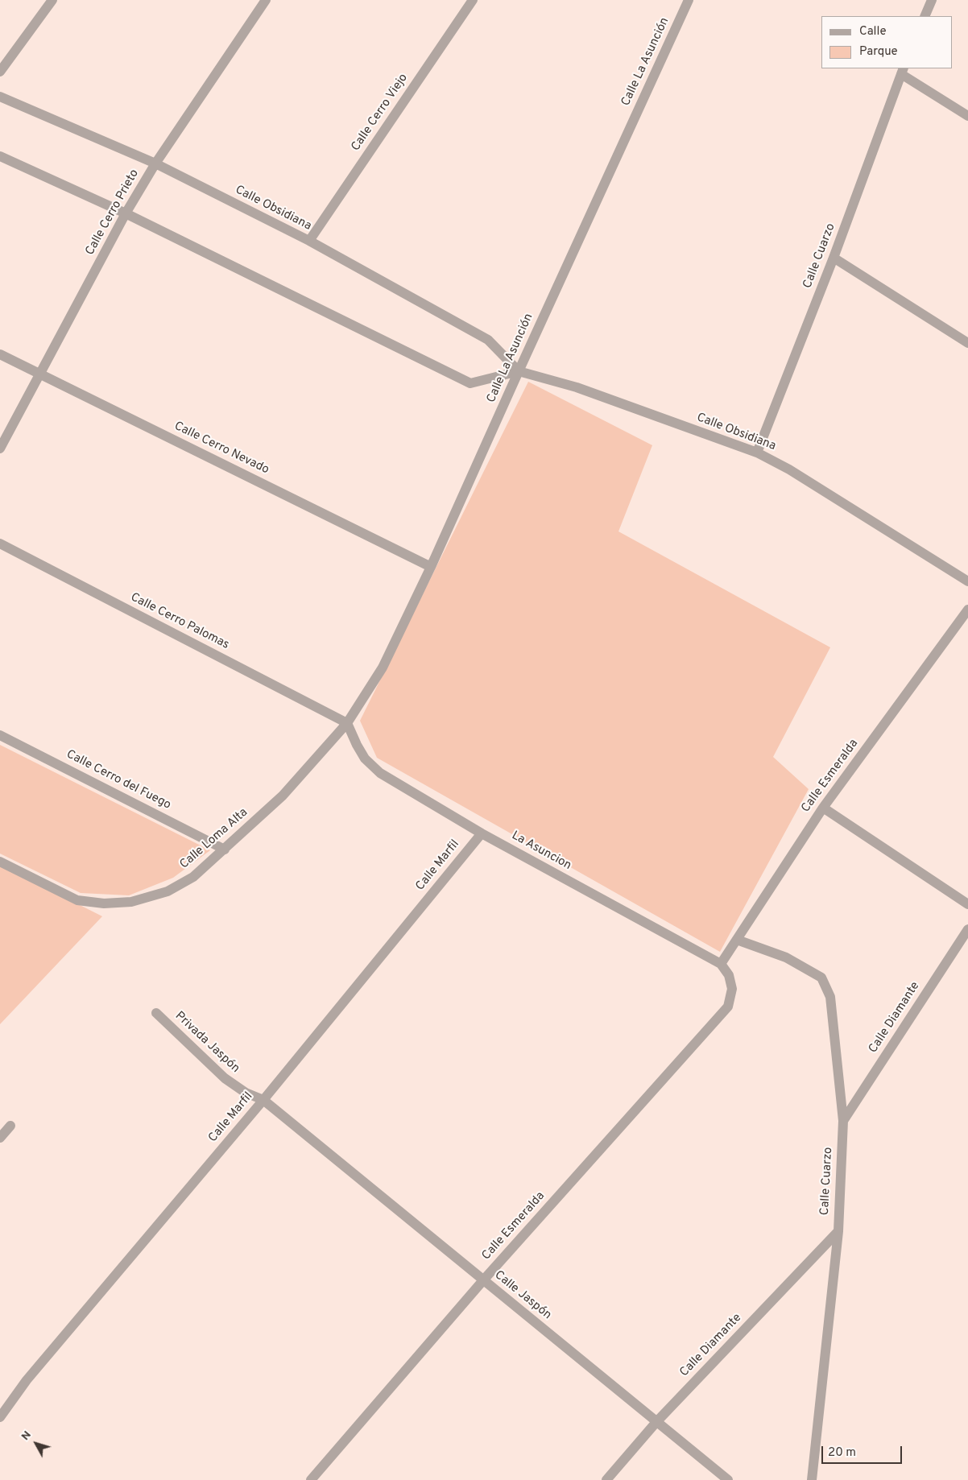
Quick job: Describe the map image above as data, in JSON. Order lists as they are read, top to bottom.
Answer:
{
  "streets": {
    "street": [
      "Calle La Asunción",
      "Calle Cerro Viejo",
      "Calle Obsidiana",
      "Calle Cerro Prieto",
      "Calle Cuarzo",
      "Calle Cerro Nevado",
      "Calle Cerro Palomas",
      "Calle Esmeralda",
      "Calle Cerro del Fuego",
      "Calle Loma Alta",
      "La Asuncion",
      "Calle Marfil",
      "Calle Diamante",
      "Privada Jaspón",
      "Calle Jaspón"
    ]
  },
  "crossings": [
    ["Calle La Asunción", "Calle Obsidiana"],
    ["Calle La Asunción", "Calle Cerro Nevado"],
    ["Calle La Asunción", "Calle Cerro Palomas"],
    ["Calle La Asunción", "Calle Loma Alta"],
    ["Calle La Asunción", "La Asuncion"],
    ["Calle Cerro Viejo", "Calle Obsidiana"],
    ["Calle Obsidiana", "Calle Cerro Prieto"],
    ["Calle Obsidiana", "Calle Cuarzo"],
    ["Calle Cerro Prieto", "Calle Cerro Nevado"],
    ["Calle Cuarzo", "Calle Esmeralda"],
    ["Calle Cuarzo", "Calle Diamante"],
    ["Calle Cerro Palomas", "Calle Loma Alta"],
    ["Calle Cerro Palomas", "La Asuncion"],
    ["Calle Esmeralda", "La Asuncion"],
    ["Calle Esmeralda", "Calle Jaspón"],
    ["Calle Cerro del Fuego", "Calle Loma Alta"],
    ["Calle Loma Alta", "La Asuncion"],
    ["La Asuncion", "Calle Marfil"],
    ["Calle Marfil", "Privada Jaspón"],
    ["Calle Marfil", "Calle Jaspón"],
    ["Calle Diamante", "Calle Jaspón"],
    ["Privada Jaspón", "Calle Jaspón"]
  ],
  "legend": ["Calle", "Parque"],
  "scale_bar": "20 m",
  "north": "top left"
}
